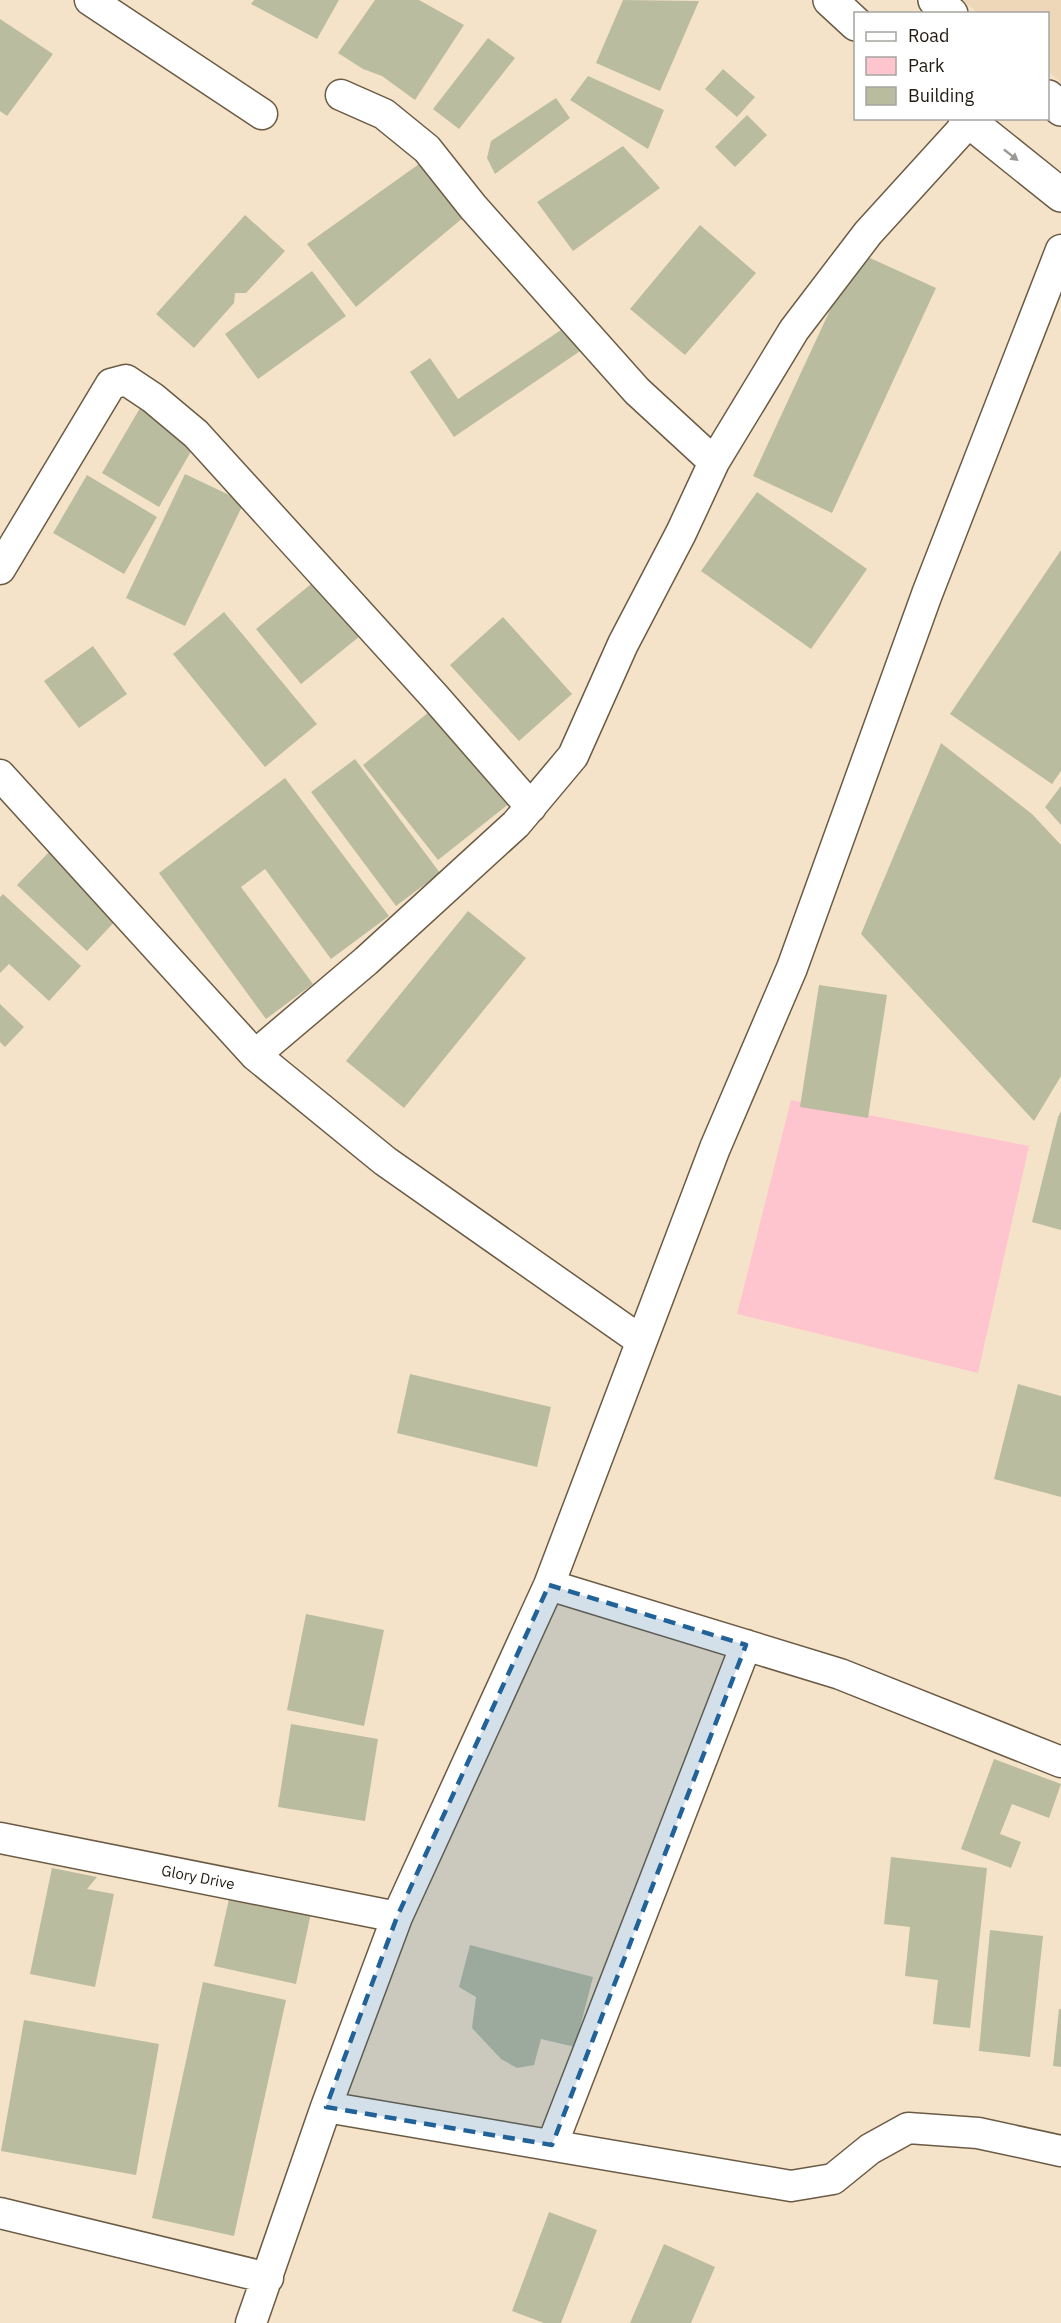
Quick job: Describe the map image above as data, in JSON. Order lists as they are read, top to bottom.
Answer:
{
  "streets": {
    "street": ["Glory Drive"]
  },
  "legend": ["Road", "Park", "Building"]
}
